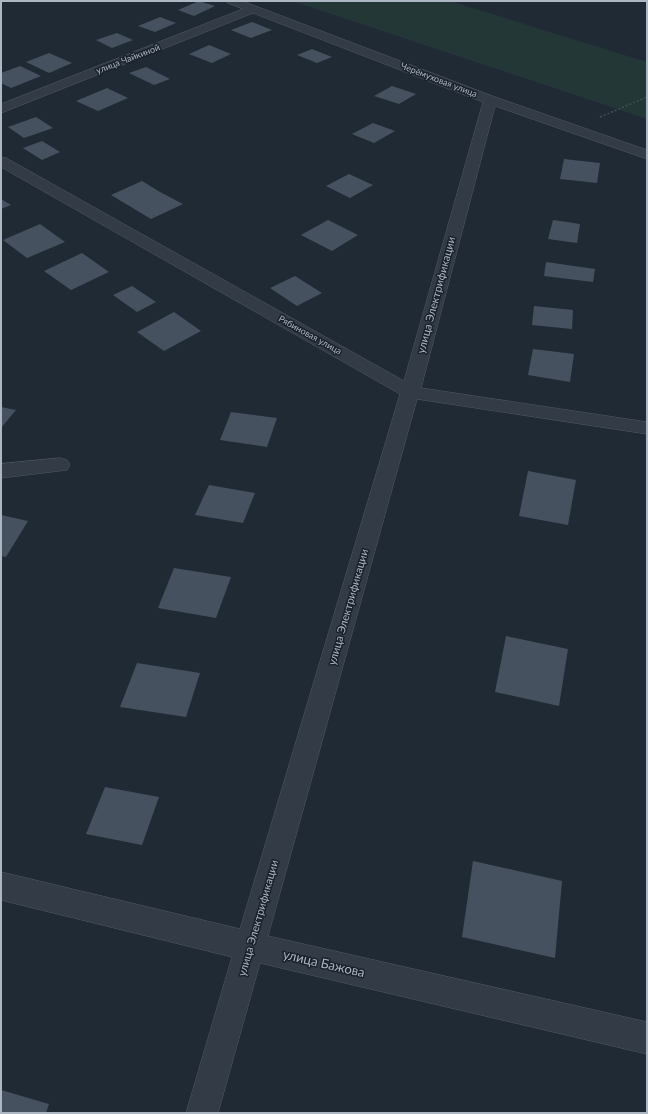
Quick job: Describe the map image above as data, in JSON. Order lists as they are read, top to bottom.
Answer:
{
  "streets": {
    "street": [
      "улица Чайкиной",
      "Черёмуховая улица",
      "улица Электрификации",
      "Рябиновая улица",
      "улица Бажова"
    ]
  },
  "crossings": [
    ["улица Чайкиной", "Черёмуховая улица"],
    ["Черёмуховая улица", "улица Электрификации"],
    ["улица Электрификации", "Рябиновая улица"],
    ["улица Электрификации", "улица Бажова"]
  ]
}
